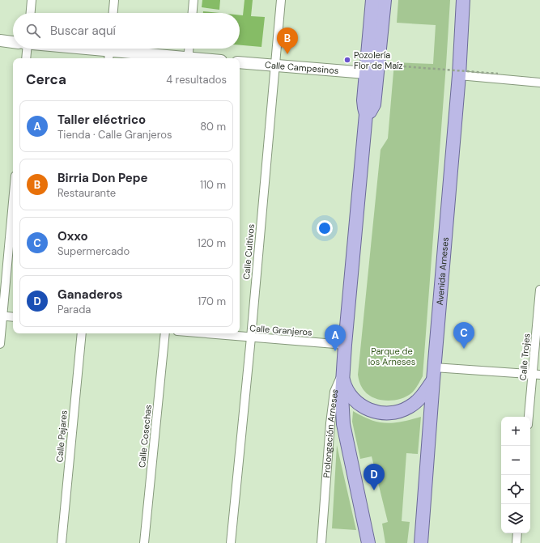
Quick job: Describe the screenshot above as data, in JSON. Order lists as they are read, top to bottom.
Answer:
{
  "streets": {
    "main road": ["Avenida Arneses", "Prolongación Arneses"],
    "street": [
      "Calle Campesinos",
      "Calle Cultivos",
      "Calle Granjeros",
      "Calle Trojes",
      "Calle Pajares",
      "Calle Cosechas"
    ]
  },
  "crossings": [
    ["Calle Campesinos", "Calle Cultivos"],
    ["Calle Cultivos", "Calle Granjeros"]
  ],
  "parks": ["Parque de los Arneses"],
  "places": ["Pozolería Flor de Maíz"],
  "page": {
    "search": "Buscar aquí",
    "pins": [
      "B",
      "C",
      "A",
      "D"
    ],
    "heading": ["Cerca", "4 resultados"],
    "list": [
      {
        "mark": "A",
        "name": "Taller eléctrico",
        "note": "Tienda · Calle Granjeros",
        "value": "80 m"
      },
      {
        "mark": "B",
        "name": "Birria Don Pepe",
        "note": "Restaurante",
        "value": "110 m"
      },
      {
        "mark": "C",
        "name": "Oxxo",
        "note": "Supermercado",
        "value": "120 m"
      },
      {
        "mark": "D",
        "name": "Ganaderos",
        "note": "Parada",
        "value": "170 m"
      }
    ],
    "map_buttons": ["+", "−"]
  }
}
